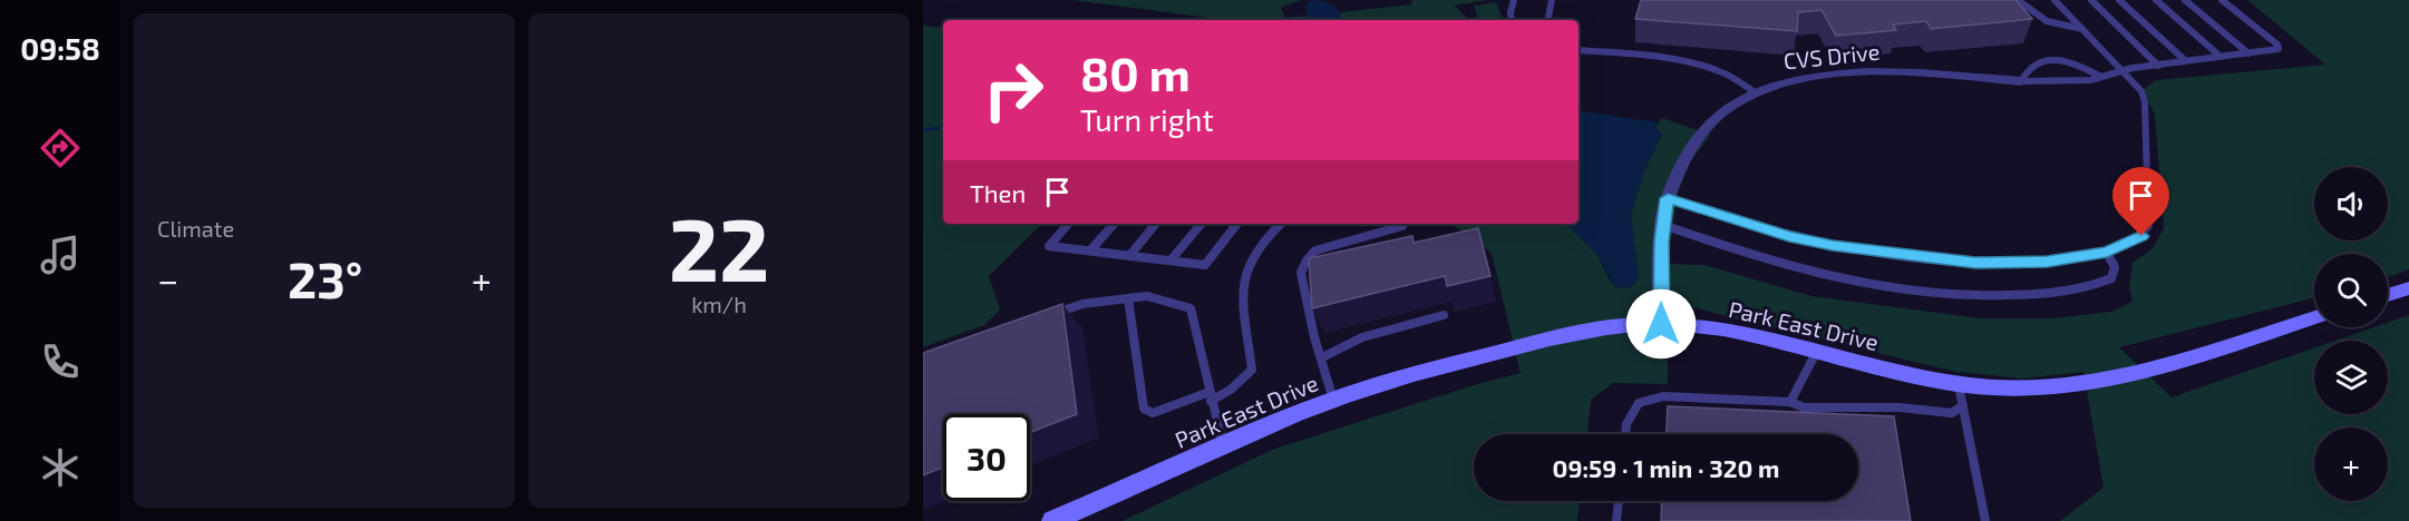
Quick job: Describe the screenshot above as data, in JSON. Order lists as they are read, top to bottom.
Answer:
{
  "streets": {
    "street": ["CVS Drive", "Park East Drive"]
  },
  "crossings": [
    ["CVS Drive", "Park East Drive"]
  ],
  "page": {
    "tabs": "09:58",
    "tile": [
      "Climate",
      ["22", "km/h"]
    ],
    "turn": ["80 m", "Turn right"],
    "then": "Then",
    "map_buttons": "+",
    "heat": ["−", "23°", "+"],
    "limit": "30",
    "trip": "09:59 · 1 min · 320 m"
  }
}
